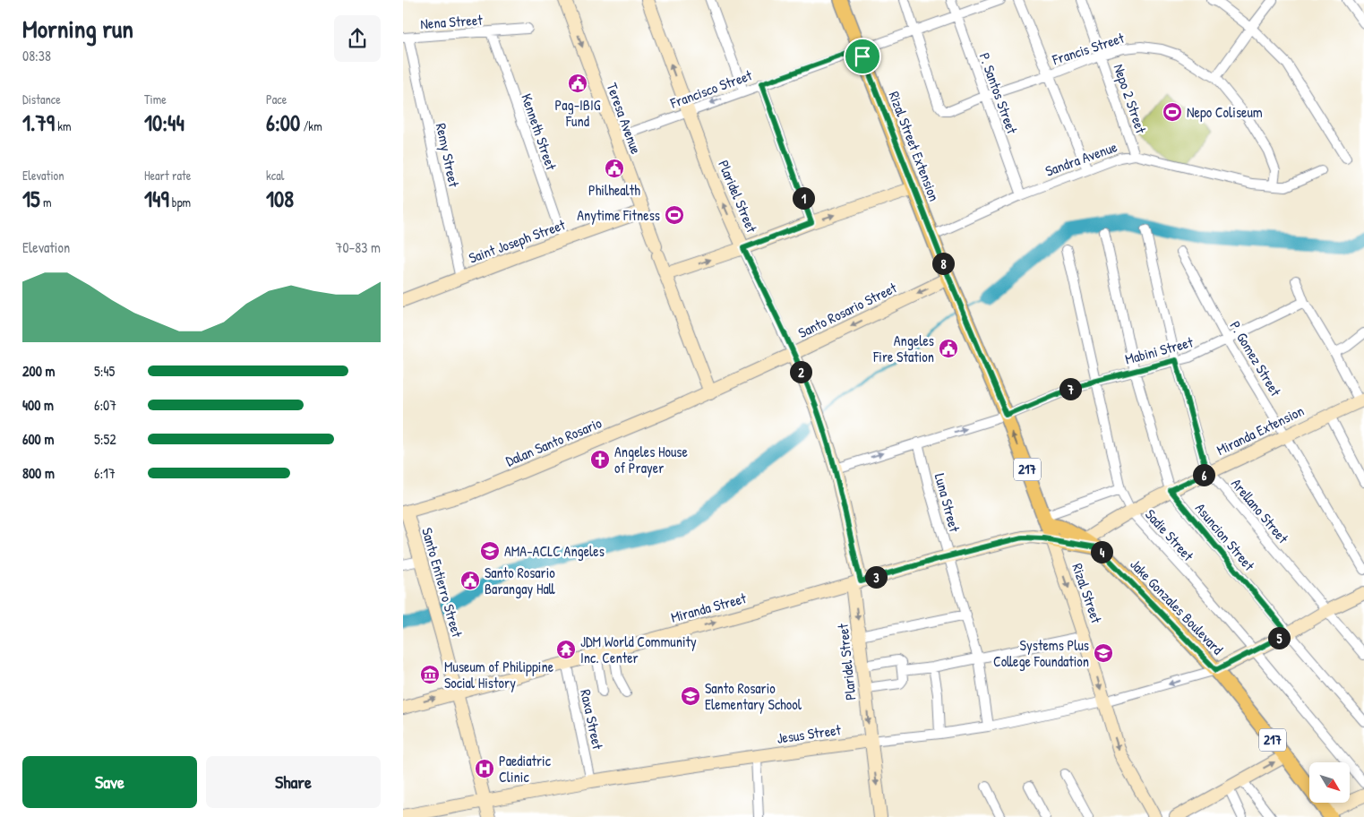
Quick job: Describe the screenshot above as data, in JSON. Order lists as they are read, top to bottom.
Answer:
{
  "streets": {
    "main road": [
      "Rizal Street Extension",
      "217",
      "Rizal Street",
      "Jake Gonzales Boulevard"
    ],
    "street": [
      "Nena Street",
      "Francis Street",
      "Francisco Street",
      "P. Santos Street",
      "Nepo 2 Street",
      "Teresa Avenue",
      "Kenneth Street",
      "Remy Street",
      "Sandra Avenue",
      "Plaridel Street",
      "Saint Joseph Street",
      "Santo Rosario Street",
      "Mabini Street",
      "P. Gomez Street",
      "Miranda Extension",
      "Dalan Santo Rosario",
      "Luna Street",
      "Arellano Street",
      "Sadie Street",
      "Asuncion Street",
      "Santo Entierro Street",
      "Miranda Street",
      "Raxa Street",
      "Jesus Street"
    ]
  },
  "crossings": [
    ["Nena Street", "Kenneth Street"],
    ["Nena Street", "Remy Street"],
    ["Francis Street", "P. Santos Street"],
    ["Francis Street", "Nepo 2 Street"],
    ["Francis Street", "Sandra Avenue"],
    ["Francisco Street", "Teresa Avenue"],
    ["Francisco Street", "Rizal Street Extension"],
    ["Francisco Street", "Plaridel Street"],
    ["P. Santos Street", "Sandra Avenue"],
    ["Nepo 2 Street", "Sandra Avenue"],
    ["Teresa Avenue", "Saint Joseph Street"],
    ["Teresa Avenue", "Santo Rosario Street"],
    ["Teresa Avenue", "Dalan Santo Rosario"],
    ["Kenneth Street", "Saint Joseph Street"],
    ["Rizal Street Extension", "Sandra Avenue"],
    ["Rizal Street Extension", "Santo Rosario Street"],
    ["Rizal Street Extension", "Rizal Street"],
    ["Remy Street", "Saint Joseph Street"],
    ["Plaridel Street", "Santo Rosario Street"],
    ["Plaridel Street", "Mabini Street"],
    ["Plaridel Street", "Miranda Street"],
    ["Plaridel Street", "Jesus Street"],
    ["Santo Rosario Street", "Dalan Santo Rosario"],
    ["Santo Rosario Street", "Rizal Street"],
    ["Mabini Street", "P. Gomez Street"],
    ["Mabini Street", "Luna Street"],
    ["Mabini Street", "Arellano Street"],
    ["Mabini Street", "Sadie Street"],
    ["Mabini Street", "Asuncion Street"],
    ["Mabini Street", "Rizal Street"],
    ["P. Gomez Street", "Miranda Extension"],
    ["Miranda Extension", "Arellano Street"],
    ["Miranda Extension", "Sadie Street"],
    ["Miranda Extension", "Asuncion Street"],
    ["Miranda Extension", "Jake Gonzales Boulevard"],
    ["Dalan Santo Rosario", "Santo Entierro Street"],
    ["Luna Street", "Miranda Street"],
    ["Luna Street", "Jesus Street"],
    ["Santo Entierro Street", "Miranda Street"],
    ["Santo Entierro Street", "Jesus Street"],
    ["Rizal Street", "Jake Gonzales Boulevard"],
    ["Rizal Street", "Miranda Street"],
    ["Rizal Street", "Jesus Street"],
    ["Jake Gonzales Boulevard", "Miranda Street"],
    ["Jake Gonzales Boulevard", "Jesus Street"],
    ["Miranda Street", "Raxa Street"],
    ["Raxa Street", "Jesus Street"]
  ],
  "one_way": ["Teresa Avenue", "Mabini Street", "Miranda Street"],
  "places": {
    "public building": [
      "Pag-IBIG Fund",
      "Philhealth",
      "Angeles Fire Station",
      "Santo Rosario Barangay Hall"
    ],
    "sports": ["Nepo Coliseum", "Anytime Fitness"],
    "church": ["Angeles House of Prayer"],
    "school or university": ["AMA-ACLC Angeles", "Systems Plus College Foundation", "Santo Rosario Elementary School"],
    "temple": ["JDM World Community Inc. Center"],
    "museum": ["Museum of Philippine Social History"],
    "hospital": ["Paediatric Clinic"]
  },
  "north": "bottom right",
  "page": {
    "heading": ["Morning run", "08:38"],
    "stats": [
      ["Distance", "1.79 km"],
      ["Time", "10:44"],
      ["Pace", "6:00 /km"],
      ["Elevation", "15 m"],
      ["Heart rate", "149 bpm"],
      ["kcal", "108"]
    ],
    "pins": [
      "1",
      "8",
      "2",
      "7",
      "6",
      "4",
      "3",
      "5"
    ],
    "chart": ["Elevation", "70–83 m"],
    "list": [
      {
        "name": "200 m",
        "note": "5:45"
      },
      {
        "name": "400 m",
        "note": "6:07"
      },
      {
        "name": "600 m",
        "note": "5:52"
      },
      {
        "name": "800 m",
        "note": "6:17"
      }
    ],
    "buttons": ["Save", "Share"]
  }
}
